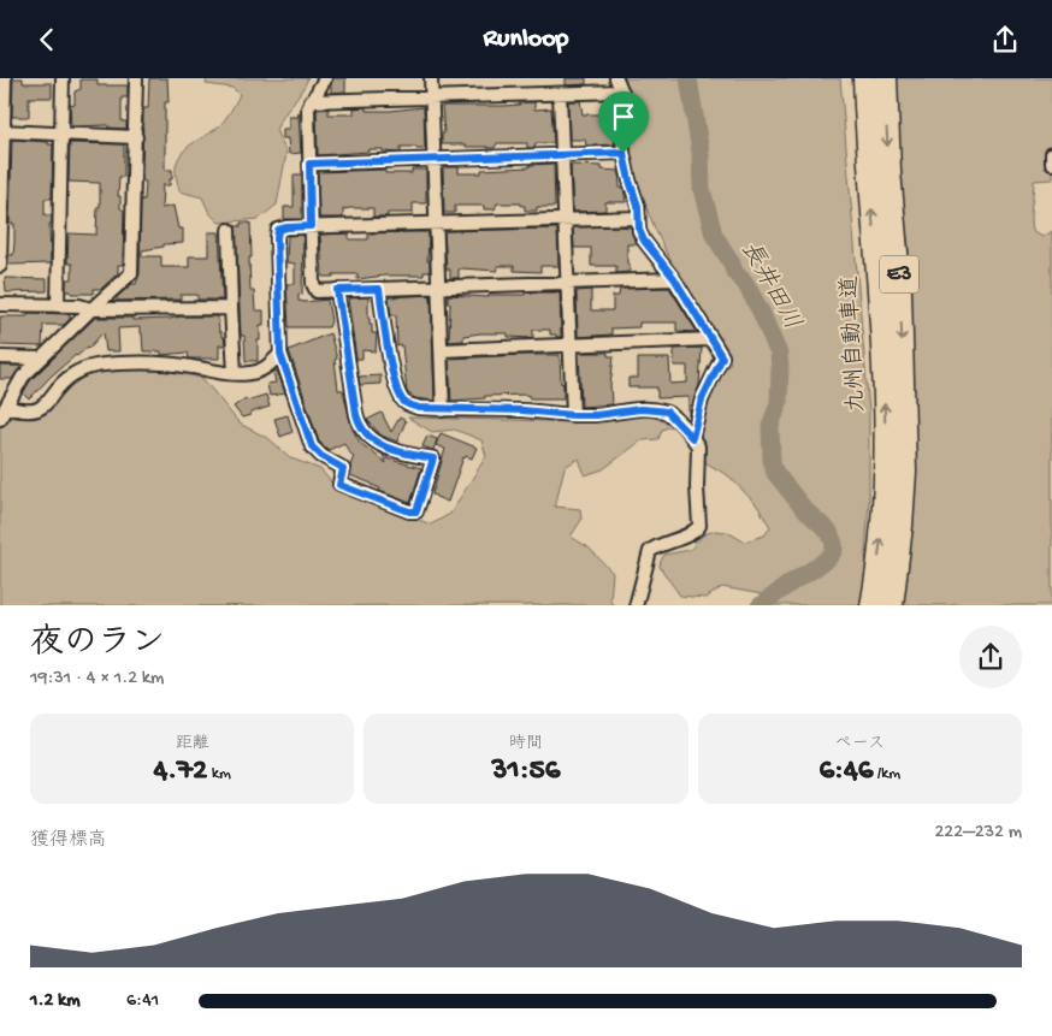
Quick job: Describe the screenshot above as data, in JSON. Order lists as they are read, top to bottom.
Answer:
{
  "streets": {
    "highway": ["E3", "九州自動車道"]
  },
  "water": ["長井田川"],
  "page": {
    "header": "Runloop",
    "heading": ["夜のラン", "19:31 · 4 × 1.2 km"],
    "stats": [
      ["距離", "4.72 km"],
      ["時間", "31:56"],
      ["ペース", "6:46 /km"]
    ],
    "chart": ["獲得標高", "222–232 m"],
    "list": [
      {
        "name": "1.2 km",
        "note": "6:41"
      }
    ]
  }
}
